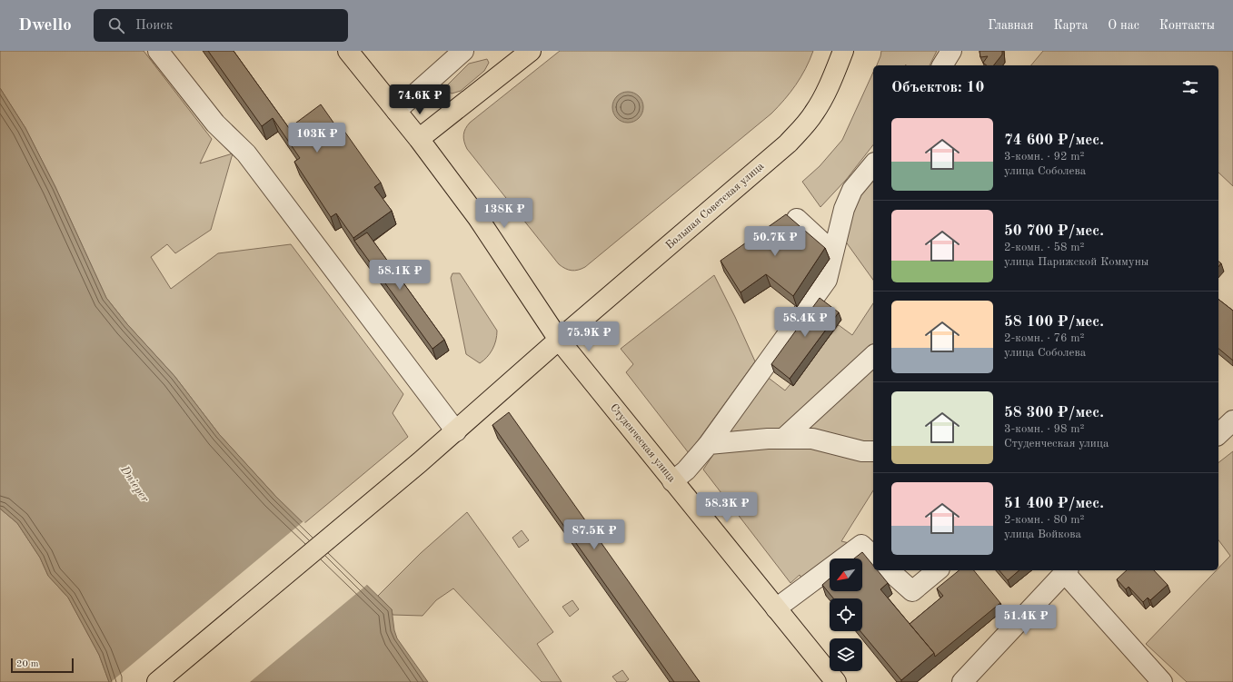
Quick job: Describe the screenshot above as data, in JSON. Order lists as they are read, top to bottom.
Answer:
{
  "streets": {
    "main road": ["Большая Советская улица", "Студенческая улица"]
  },
  "crossings": [
    ["Большая Советская улица", "Студенческая улица"]
  ],
  "water": ["Dnieper"],
  "scale_bar": "20 m",
  "north": "bottom left",
  "page": {
    "header": "Dwello",
    "search": "Поиск",
    "nav": [
      "Главная",
      "Карта",
      "О нас",
      "Контакты"
    ],
    "heading": "Объектов: 10",
    "price": [
      "74.6K ₽",
      "103K ₽",
      "138K ₽",
      "50.7K ₽",
      "58.1K ₽",
      "58.4K ₽",
      "75.9K ₽",
      "58.3K ₽",
      "87.5K ₽",
      "51.4K ₽"
    ],
    "list": [
      {
        "name": "74 600 ₽/мес.",
        "note": "3-комн. · 92 m² · улица Соболева"
      },
      {
        "name": "50 700 ₽/мес.",
        "note": "2-комн. · 58 m² · улица Парижской Коммуны"
      },
      {
        "name": "58 100 ₽/мес.",
        "note": "2-комн. · 76 m² · улица Соболева"
      },
      {
        "name": "58 300 ₽/мес.",
        "note": "3-комн. · 98 m² · Студенческая улица"
      },
      {
        "name": "51 400 ₽/мес.",
        "note": "2-комн. · 80 m² · улица Войкова"
      }
    ],
    "scale": "20 m"
  }
}
